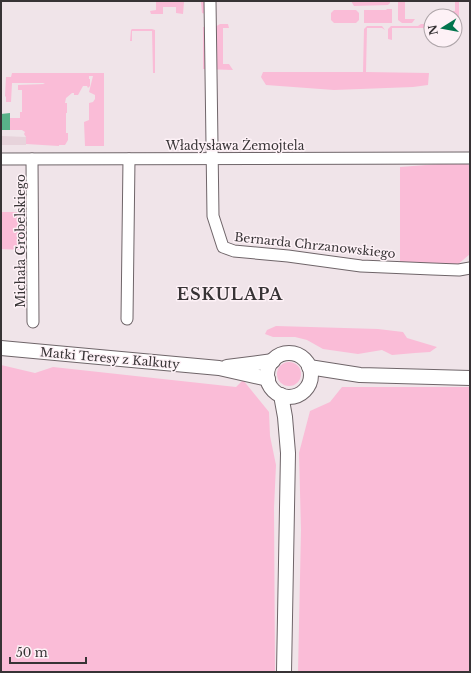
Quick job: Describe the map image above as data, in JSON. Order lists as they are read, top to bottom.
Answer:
{
  "streets": {
    "street": [
      "Władysława Żemojtela",
      "Michała Grobelskiego",
      "Bernarda Chrzanowskiego",
      "Matki Teresy z Kalkuty"
    ]
  },
  "crossings": [
    ["Władysława Żemojtela", "Michała Grobelskiego"],
    ["Władysława Żemojtela", "Bernarda Chrzanowskiego"]
  ],
  "districts": ["ESKULAPA"],
  "scale_bar": "50 m",
  "north": "left"
}
